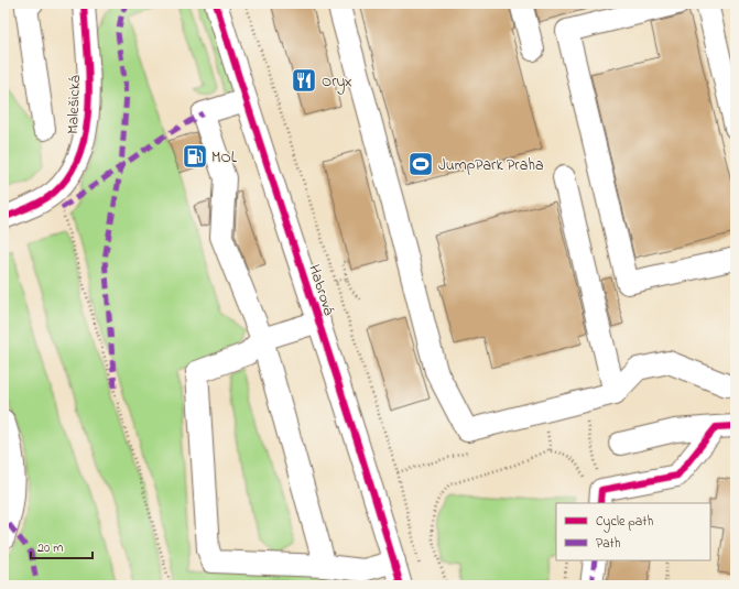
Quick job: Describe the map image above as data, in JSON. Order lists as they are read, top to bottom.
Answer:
{
  "streets": {
    "street": ["Malešická", "Habrová"]
  },
  "places": {
    "restaurant": ["Oryx"],
    "fuel station": ["MOL"],
    "sports": ["JumpPark Praha"]
  },
  "legend": ["Cycle path", "Path"],
  "scale_bar": "20 m"
}
